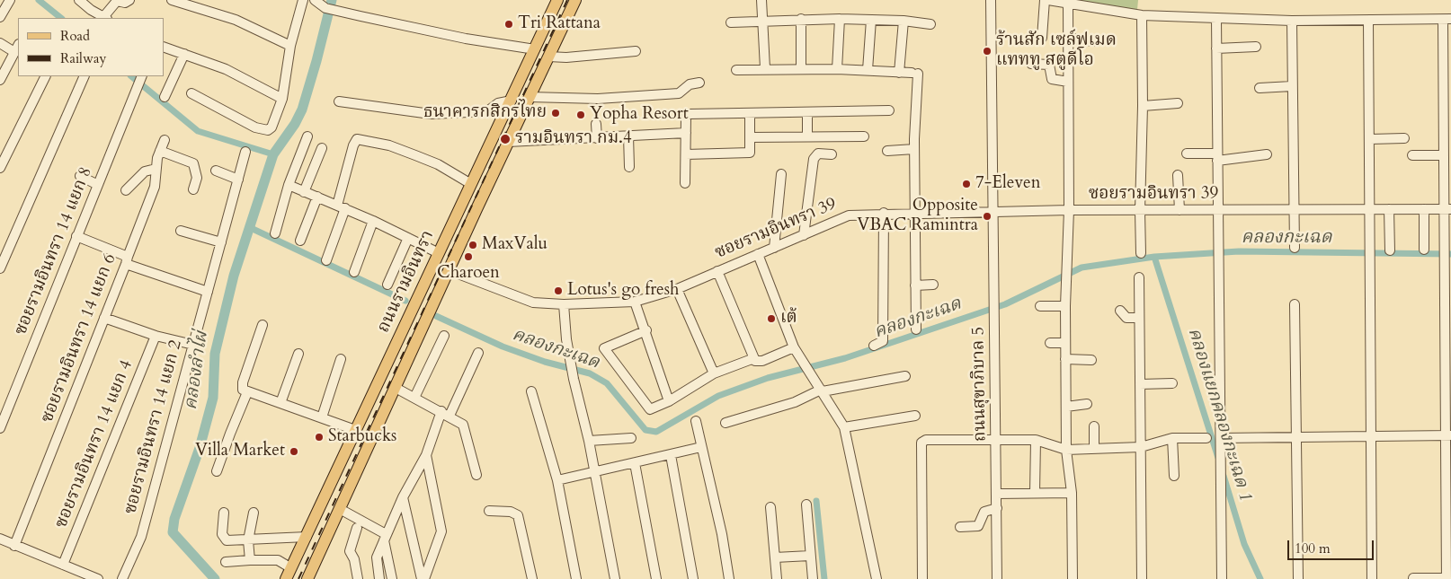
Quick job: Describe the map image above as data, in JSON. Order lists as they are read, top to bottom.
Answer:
{
  "streets": {
    "main road": ["ถนนรามอินทรา"],
    "street": [
      "ซอยรามอินทรา 39",
      "ซอยรามอินทรา 14 แยก 8",
      "ซอยรามอินทรา 14 แยก 6",
      "ถนนสุขาภิบาล 5",
      "ซอยรามอินทรา 14 แยก 2",
      "ซอยรามอินทรา 14 แยก 4"
    ]
  },
  "crossings": [
    ["ซอยรามอินทรา 39", "ถนนรามอินทรา"],
    ["ซอยรามอินทรา 39", "ถนนสุขาภิบาล 5"]
  ],
  "water": ["คลองกะเฉด", "คลองลำไผ่", "คลองแยกคลองกะเฉด 1"],
  "places": [
    "Tri Rattana",
    "ร้านสัก เซล์ฟเมด แทททู สตูดีโอ",
    "ธนาคารกสิกรไทย",
    "Yopha Resort",
    "รามอินทรา กม.4",
    "7-Eleven",
    "Opposite VBAC Ramintra",
    "MaxValu",
    "Charoen",
    "Lotus's go fresh",
    "เต้",
    "Starbucks",
    "Villa Market"
  ],
  "legend": ["Road", "Railway"],
  "scale_bar": "100 m"
}
